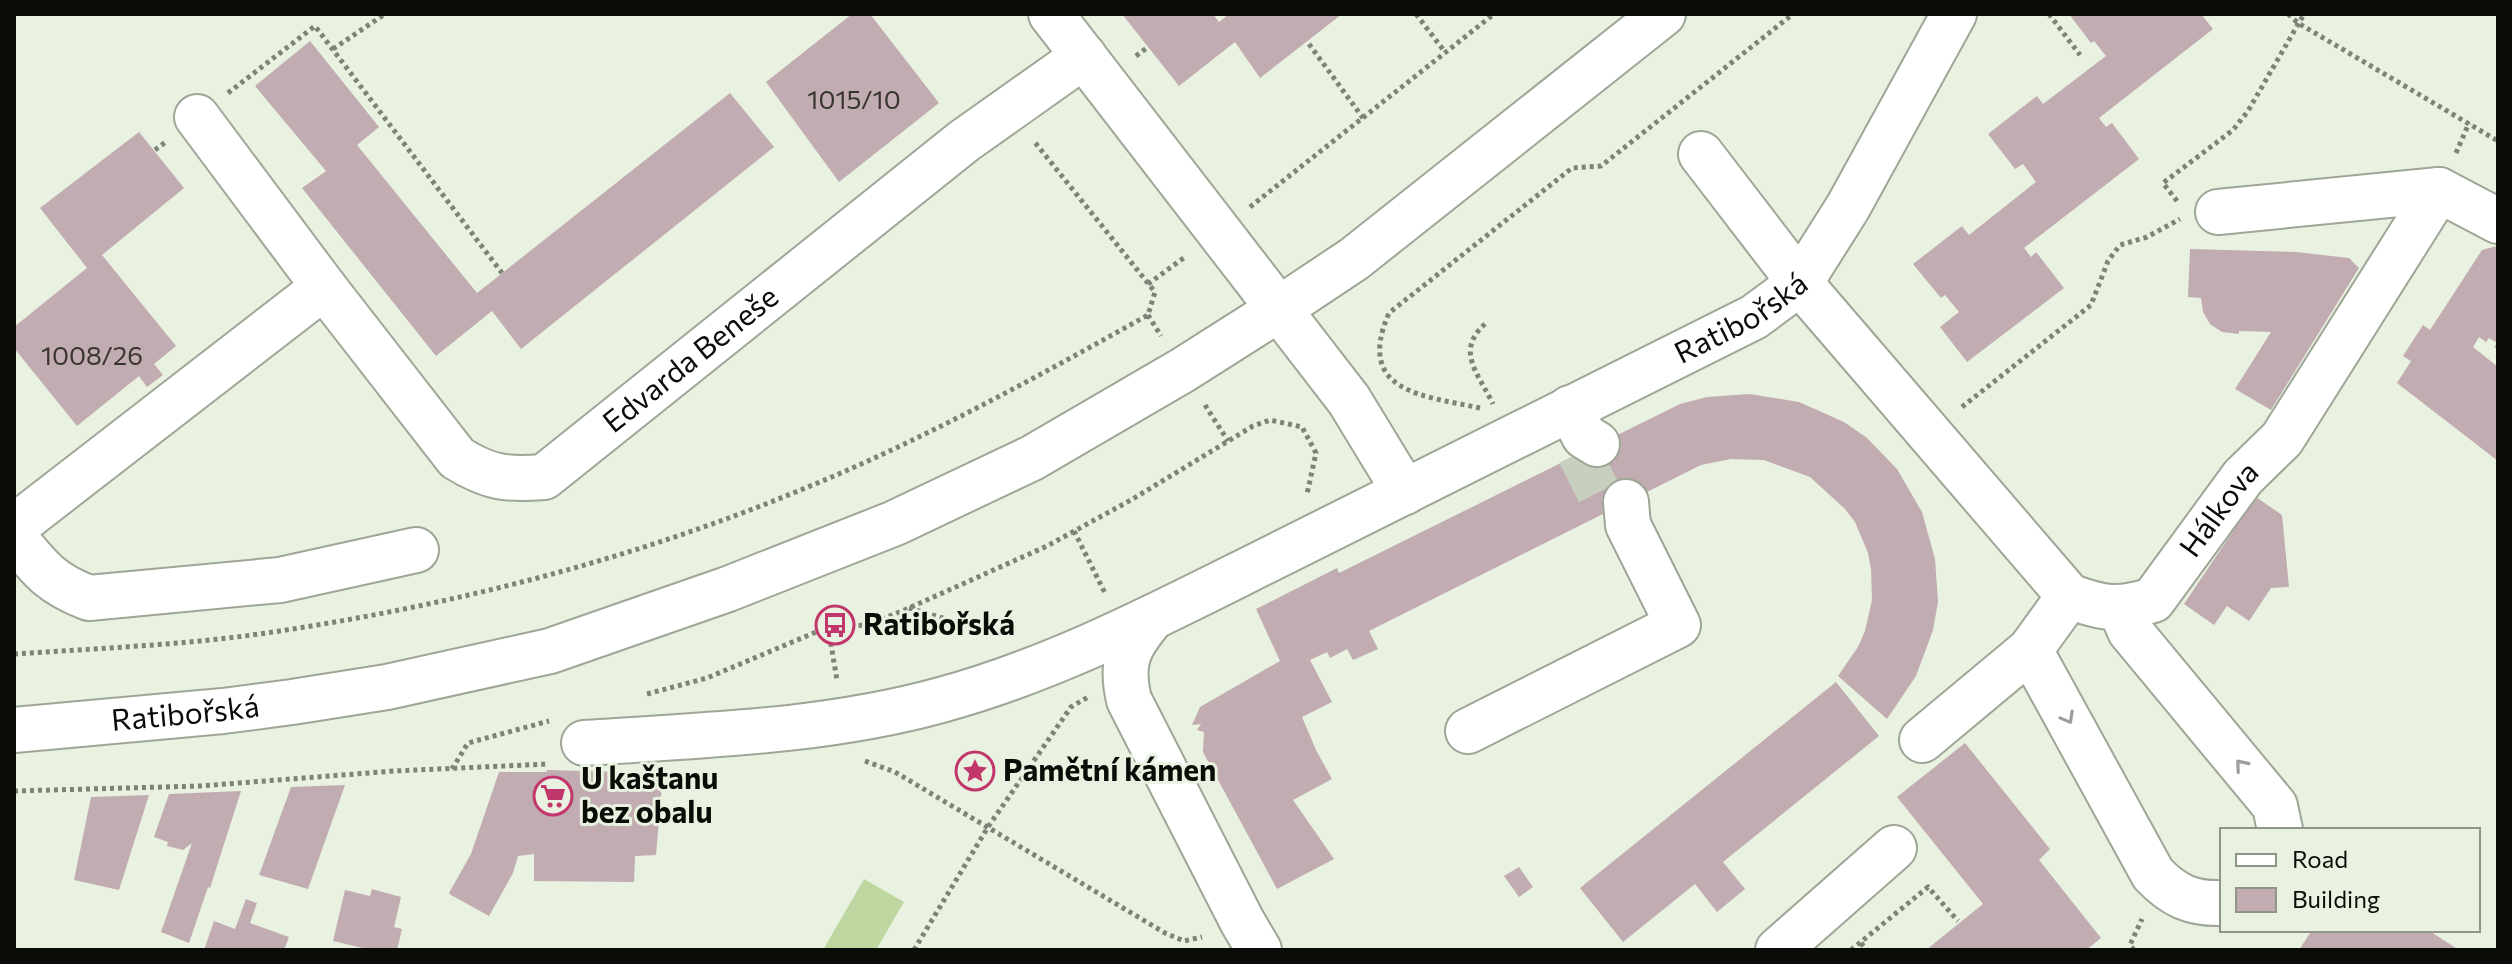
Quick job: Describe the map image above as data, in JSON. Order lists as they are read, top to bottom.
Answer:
{
  "streets": {
    "street": ["Ratibořská", "Edvarda Beneše", "Hálkova"]
  },
  "places": {
    "bus stop": ["Ratibořská"],
    "place": ["Pamětní kámen"],
    "supermarket": ["U kaštanu bez obalu"]
  },
  "house_numbers": ["1015/10", "1008/26"],
  "legend": ["Road", "Building"]
}
